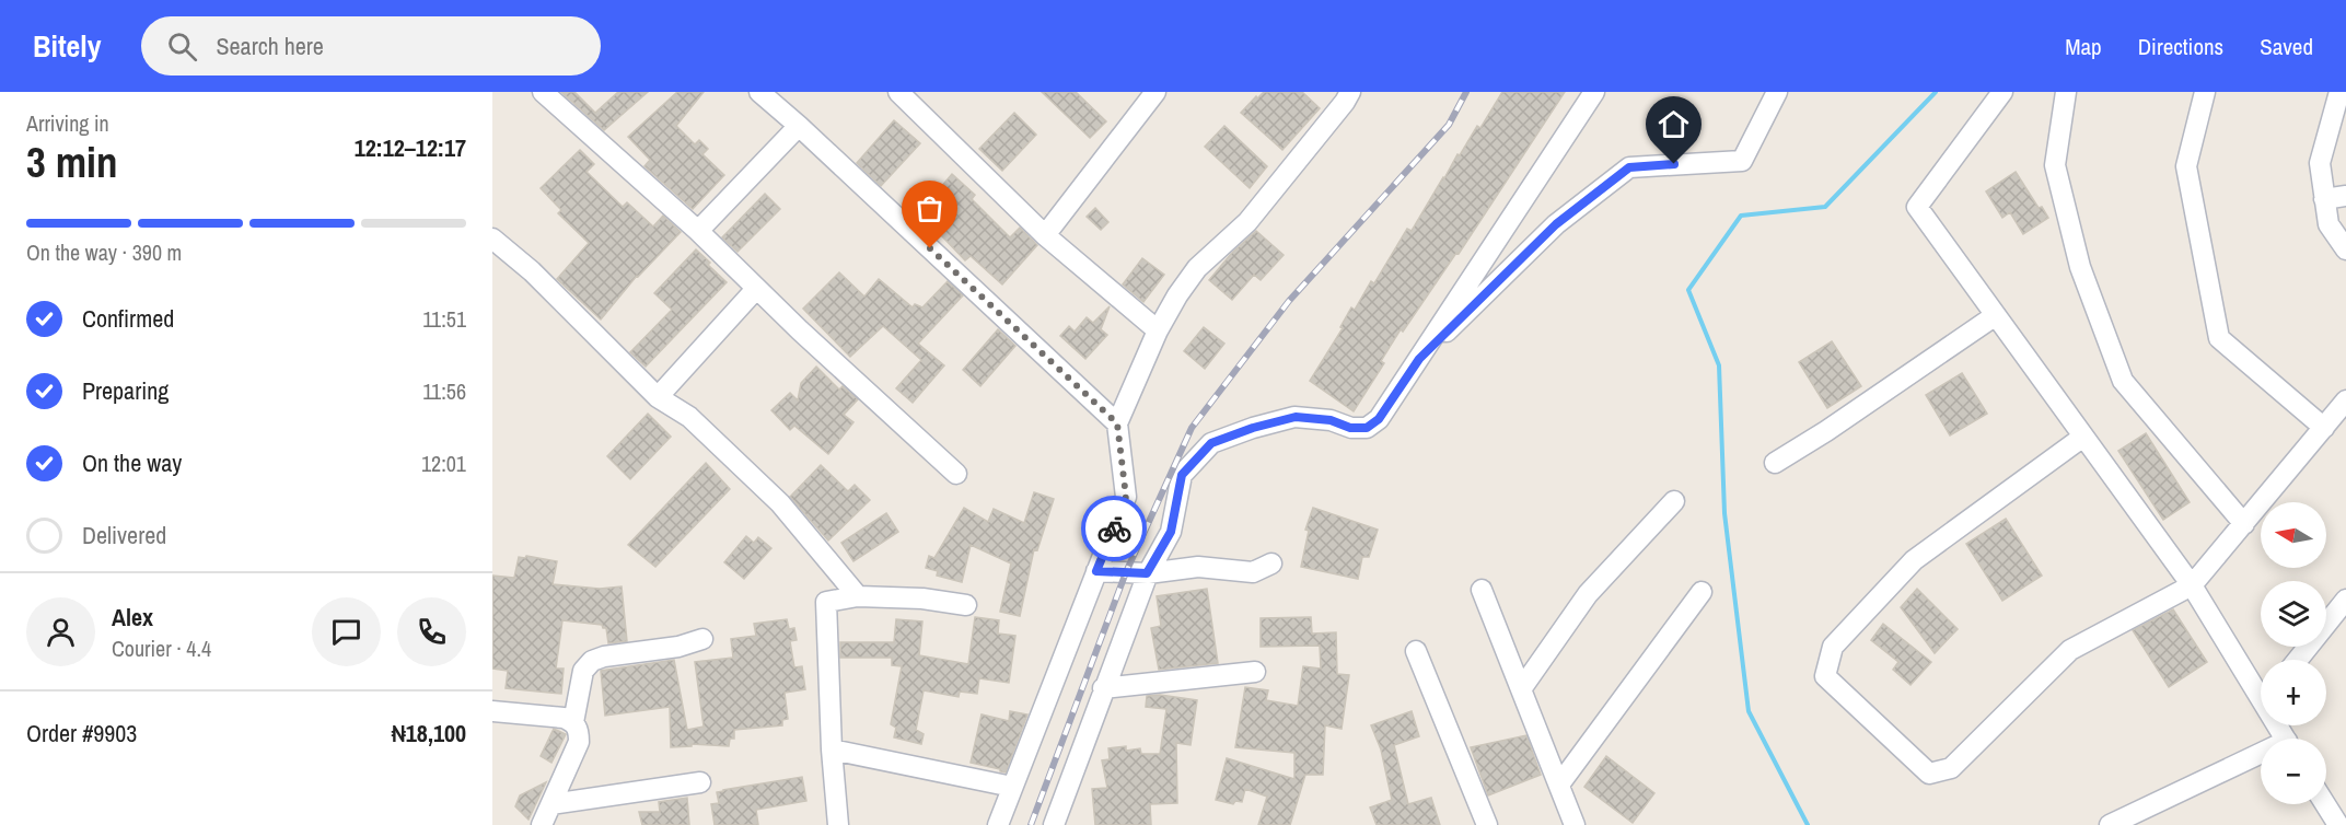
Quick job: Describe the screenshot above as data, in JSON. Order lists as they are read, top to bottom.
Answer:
{
  "north": "left",
  "page": {
    "header": "Bitely",
    "search": "Search here",
    "nav": ["Map", "Directions", "Saved"],
    "heading": ["3 min", "Arriving in", "12:12–12:17"],
    "panel": [
      "Alex",
      "Courier · 4.4",
      "Order #9903",
      "₦18,100"
    ],
    "bar": "On the way · 390 m",
    "list": [
      ["Confirmed", "11:51"],
      ["Preparing", "11:56"],
      ["On the way", "12:01"],
      "Delivered"
    ],
    "map_buttons": ["+", "−"]
  }
}
